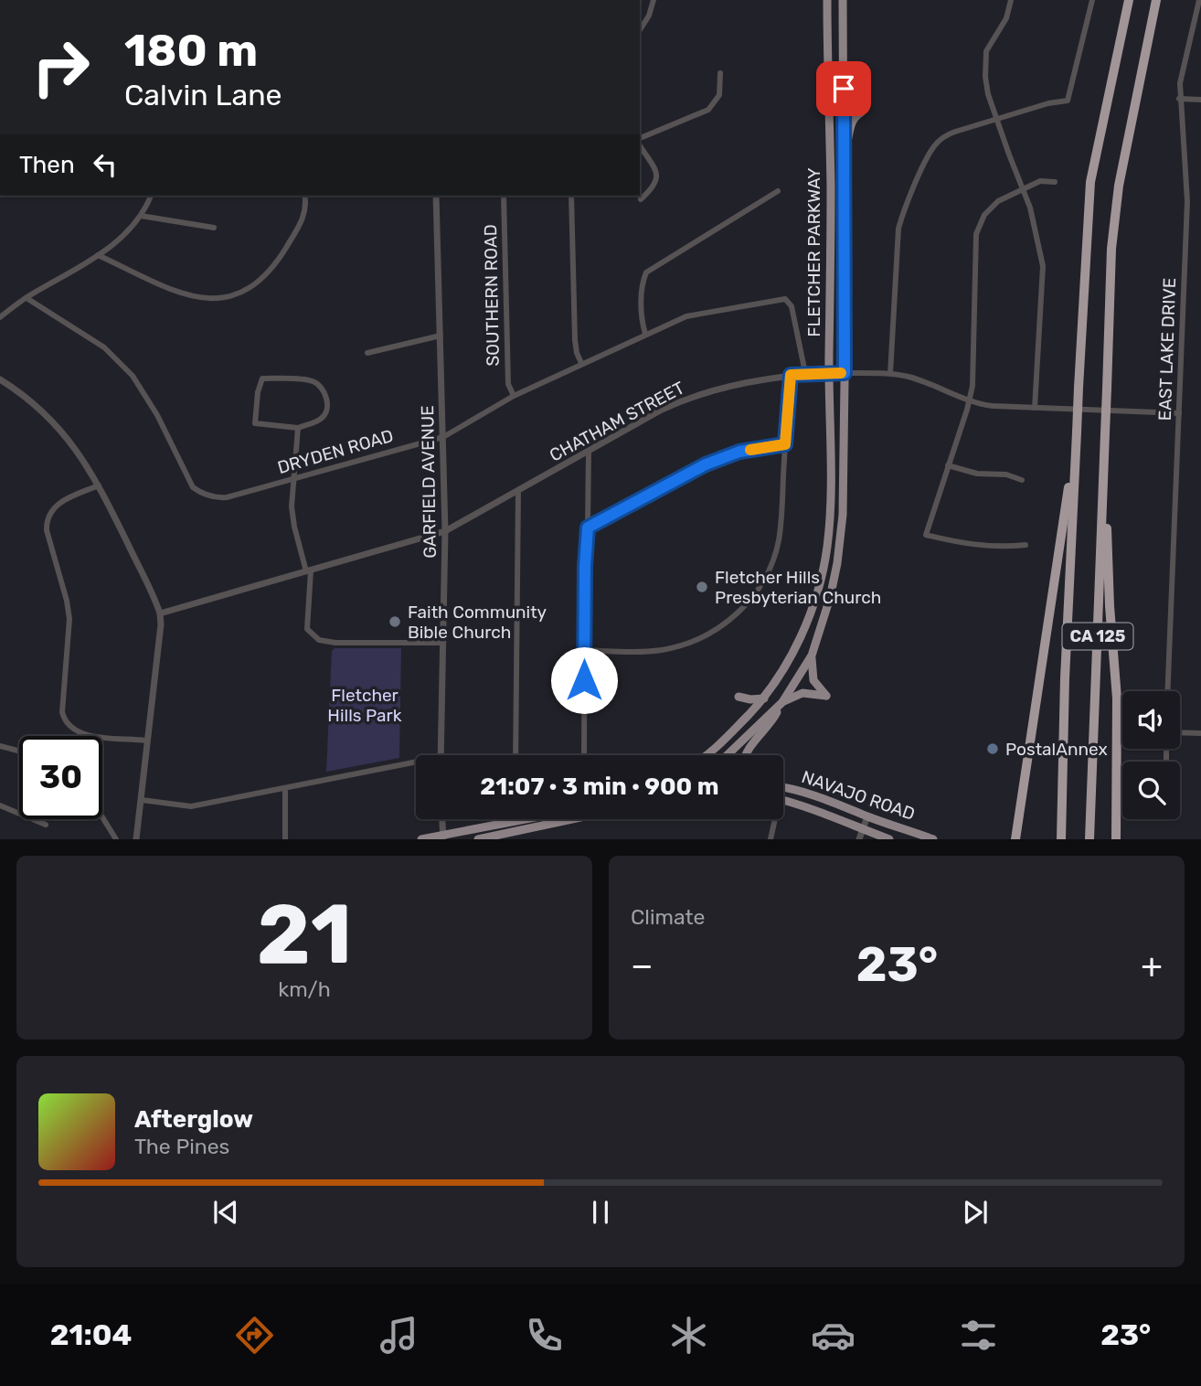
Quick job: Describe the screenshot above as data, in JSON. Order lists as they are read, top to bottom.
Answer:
{
  "streets": {
    "highway": ["CA 125"],
    "main road": ["FLETCHER PARKWAY", "NAVAJO ROAD"],
    "street": [
      "SOUTHERN ROAD",
      "EAST LAKE DRIVE",
      "CHATHAM STREET",
      "DRYDEN ROAD",
      "GARFIELD AVENUE"
    ]
  },
  "crossings": [
    ["FLETCHER PARKWAY", "CHATHAM STREET"],
    ["SOUTHERN ROAD", "DRYDEN ROAD"],
    ["EAST LAKE DRIVE", "CHATHAM STREET"],
    ["CHATHAM STREET", "DRYDEN ROAD"],
    ["CHATHAM STREET", "GARFIELD AVENUE"],
    ["DRYDEN ROAD", "GARFIELD AVENUE"]
  ],
  "parks": ["Fletcher Hills Park"],
  "places": ["Fletcher Hills Presbyterian Church", "Faith Community Bible Church", "PostalAnnex"],
  "page": {
    "turn": ["180 m", "Calvin Lane"],
    "then": "Then",
    "limit": "30",
    "trip": "21:07 · 3 min · 900 m",
    "tile": [
      ["21", "km/h"],
      "Climate"
    ],
    "heat": ["−", "23°", "+"],
    "song": ["Afterglow", "The Pines"],
    "tabs": ["21:04", "23°"]
  }
}
